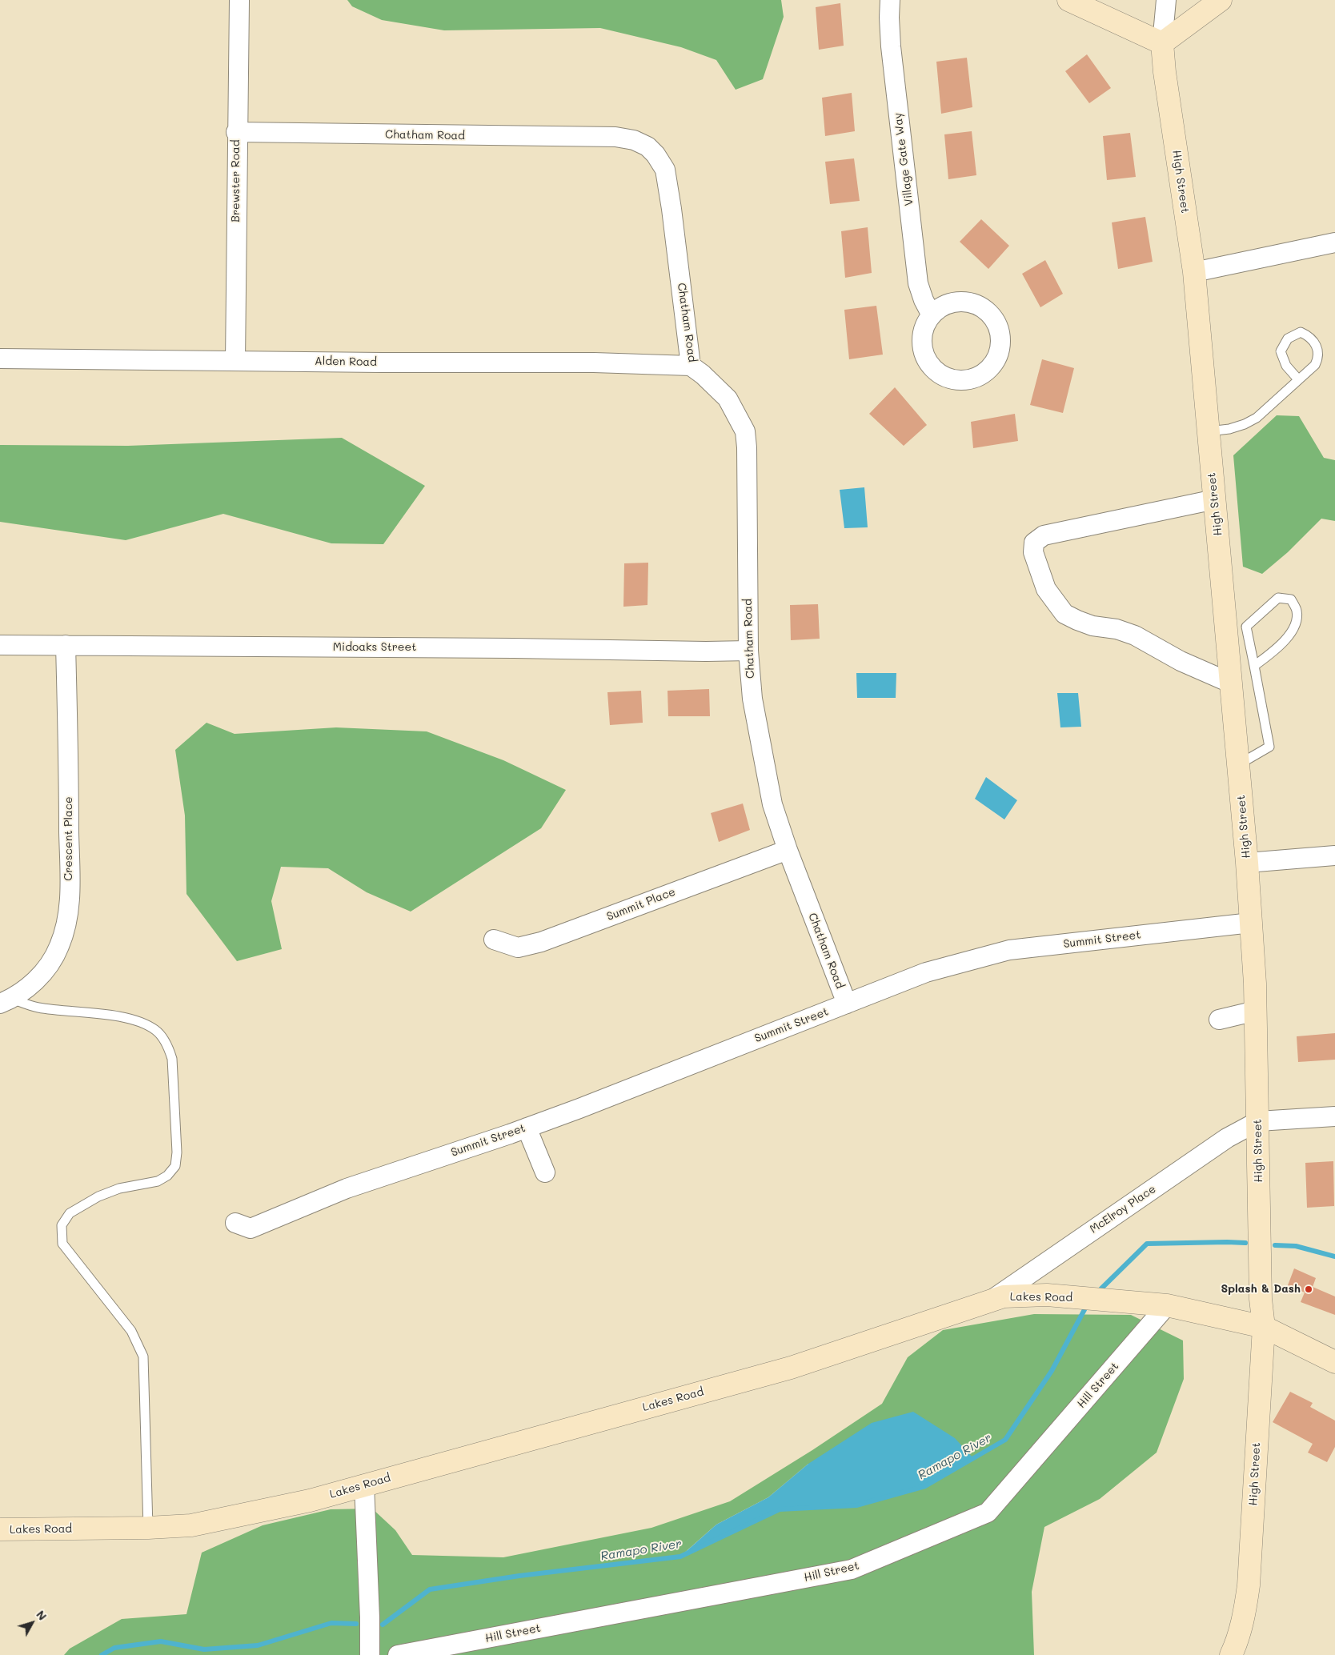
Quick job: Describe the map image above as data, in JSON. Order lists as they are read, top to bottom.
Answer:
{
  "streets": {
    "street": [
      "Chatham Road",
      "Village Gate Way",
      "Brewster Road",
      "High Street",
      "Alden Road",
      "Midoaks Street",
      "Crescent Place",
      "Summit Place",
      "Summit Street",
      "McElroy Place",
      "Lakes Road",
      "Hill Street"
    ]
  },
  "crossings": [
    ["Chatham Road", "Brewster Road"],
    ["Chatham Road", "Alden Road"],
    ["Chatham Road", "Midoaks Street"],
    ["Chatham Road", "Summit Place"],
    ["Chatham Road", "Summit Street"],
    ["Brewster Road", "Alden Road"],
    ["High Street", "Summit Street"],
    ["High Street", "McElroy Place"],
    ["High Street", "Lakes Road"],
    ["Midoaks Street", "Crescent Place"],
    ["McElroy Place", "Lakes Road"],
    ["Lakes Road", "Hill Street"]
  ],
  "water": ["Ramapo River"],
  "places": ["Splash & Dash"],
  "north": "top right"
}
